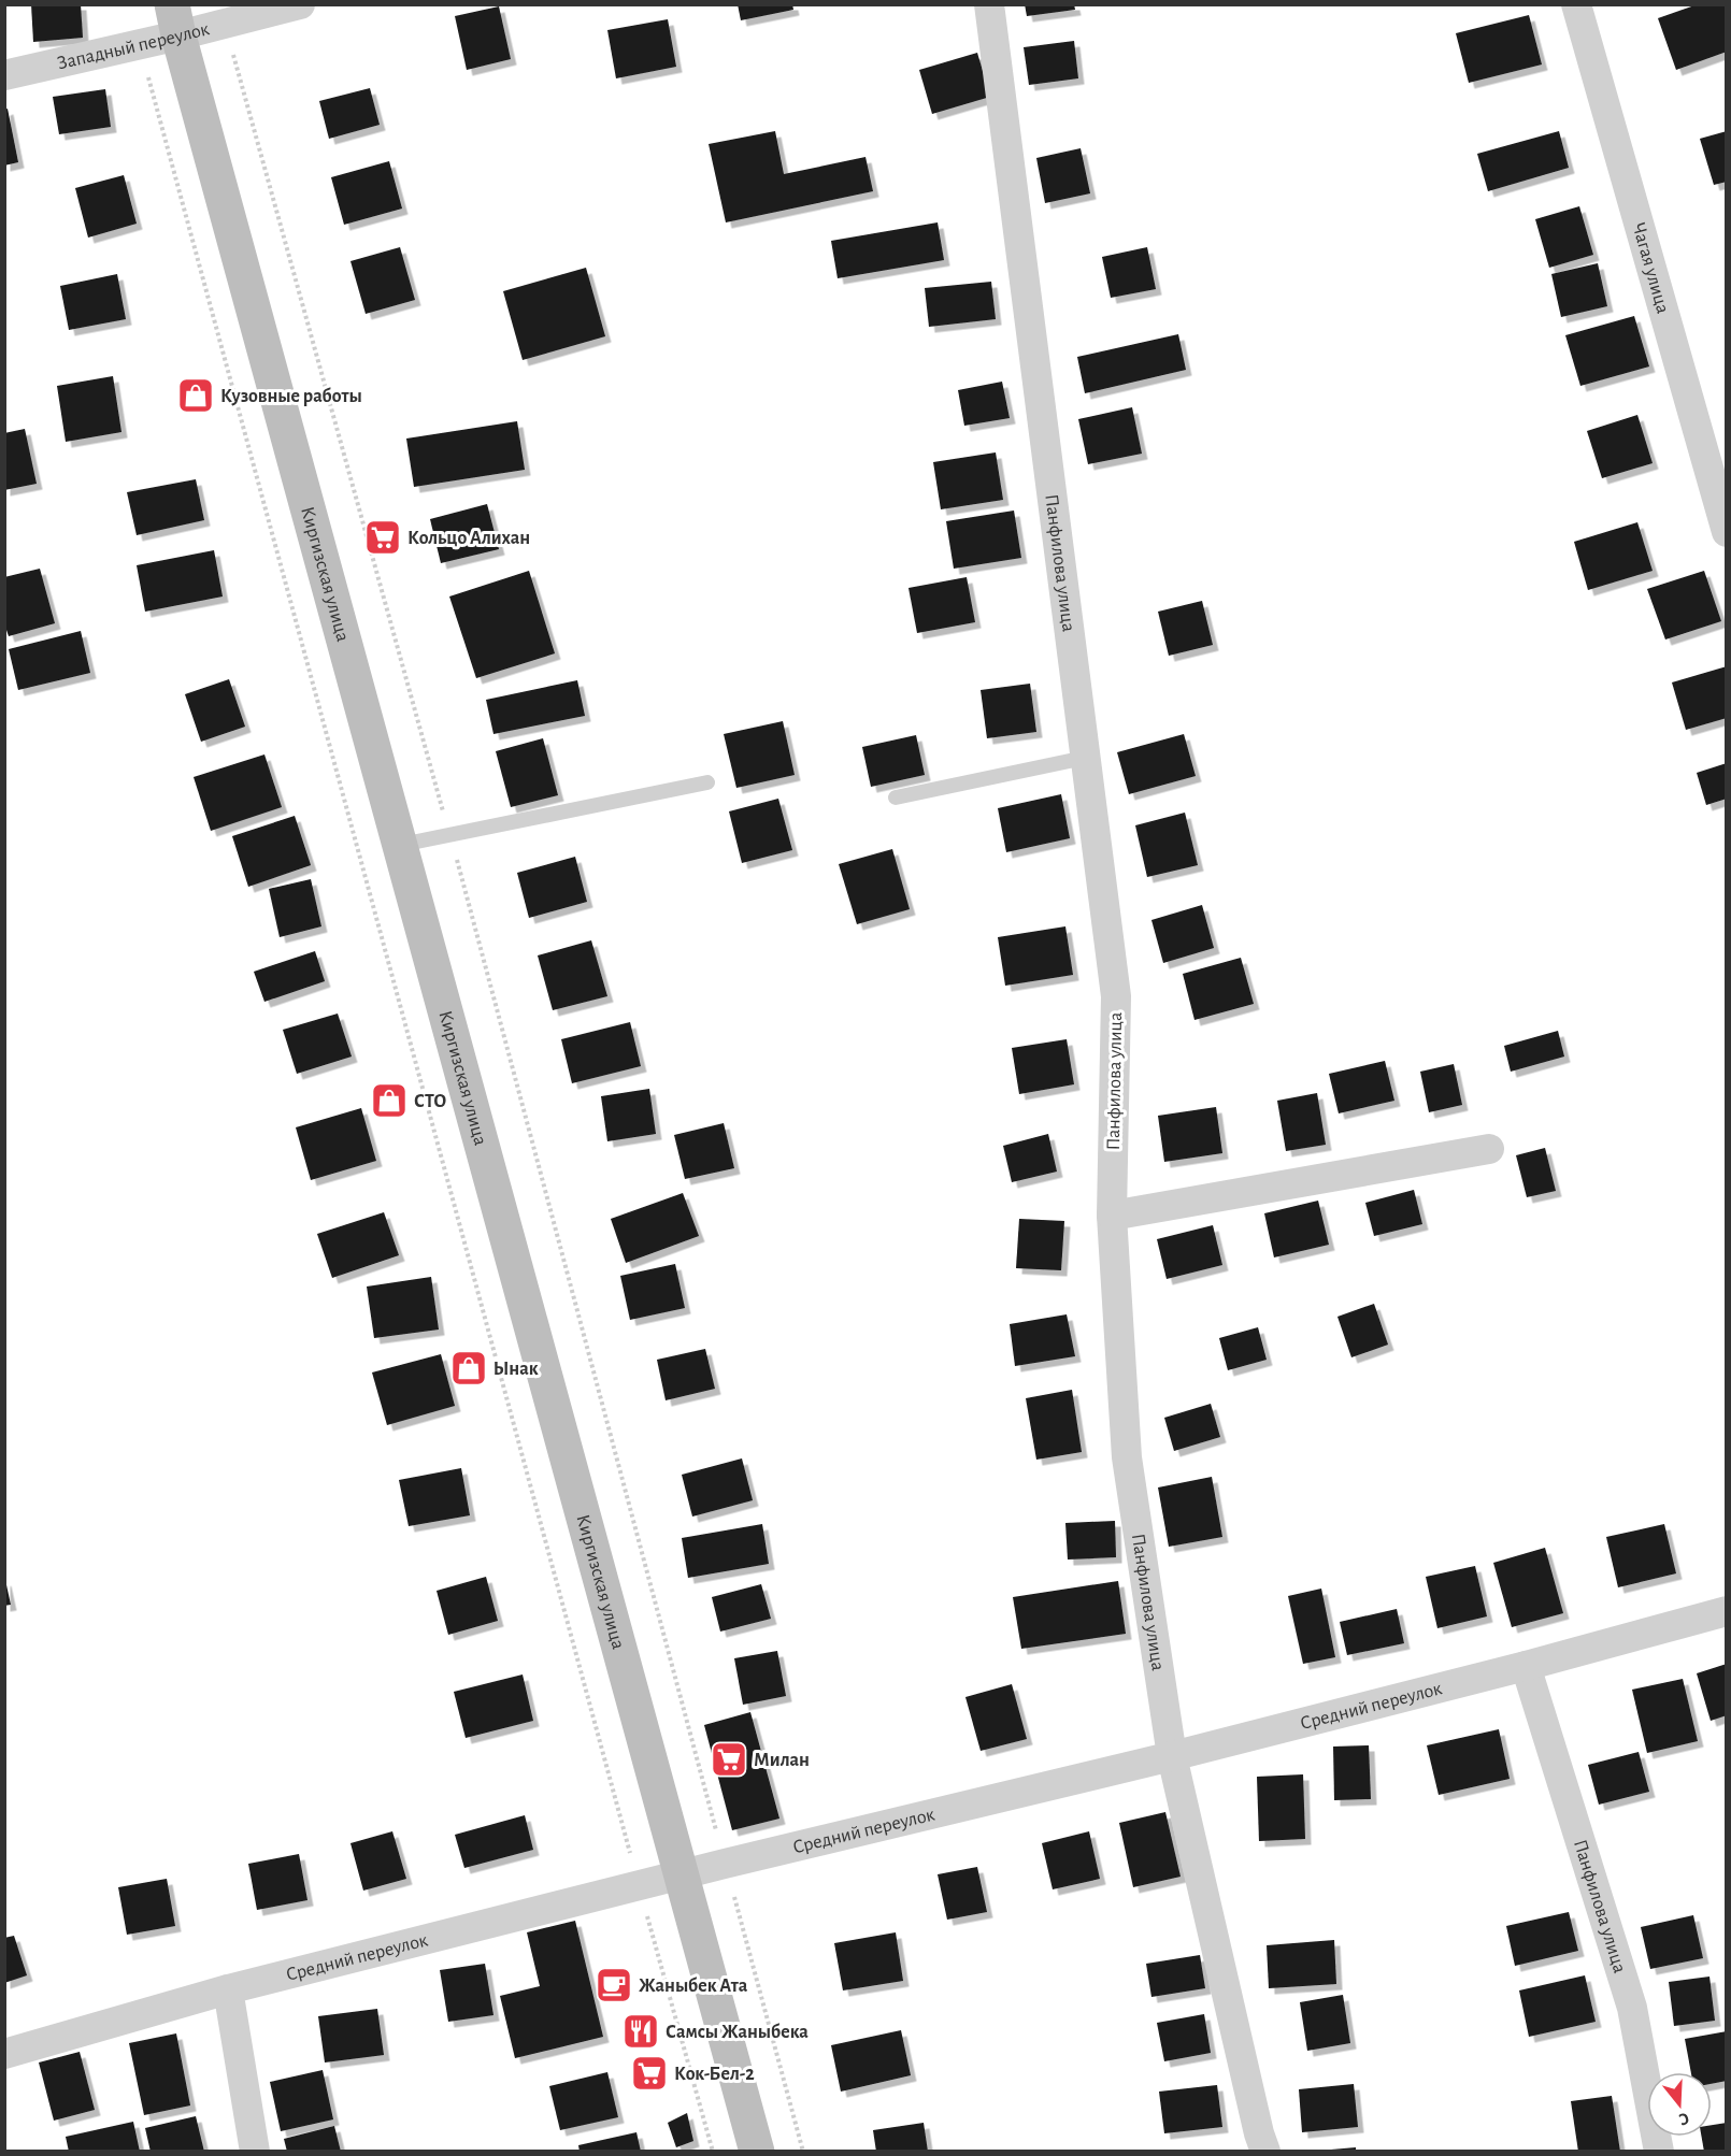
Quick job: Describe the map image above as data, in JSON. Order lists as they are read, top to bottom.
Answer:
{
  "streets": {
    "main road": ["Киргизская улица"],
    "street": [
      "Западный переулок",
      "Чагая улица",
      "Панфилова улица",
      "Средний переулок"
    ]
  },
  "crossings": [
    ["Западный переулок", "Киргизская улица"],
    ["Панфилова улица", "Средний переулок"],
    ["Киргизская улица", "Средний переулок"]
  ],
  "places": {
    "shop": ["Кузовные работы", "СТО", "Ынак"],
    "supermarket": ["Кольцо Алихан", "Милан", "Кок-Бел-2"],
    "cafe": ["Жаныбек Ата"],
    "restaurant": ["Самсы Жаныбека"]
  },
  "north": "bottom"
}
